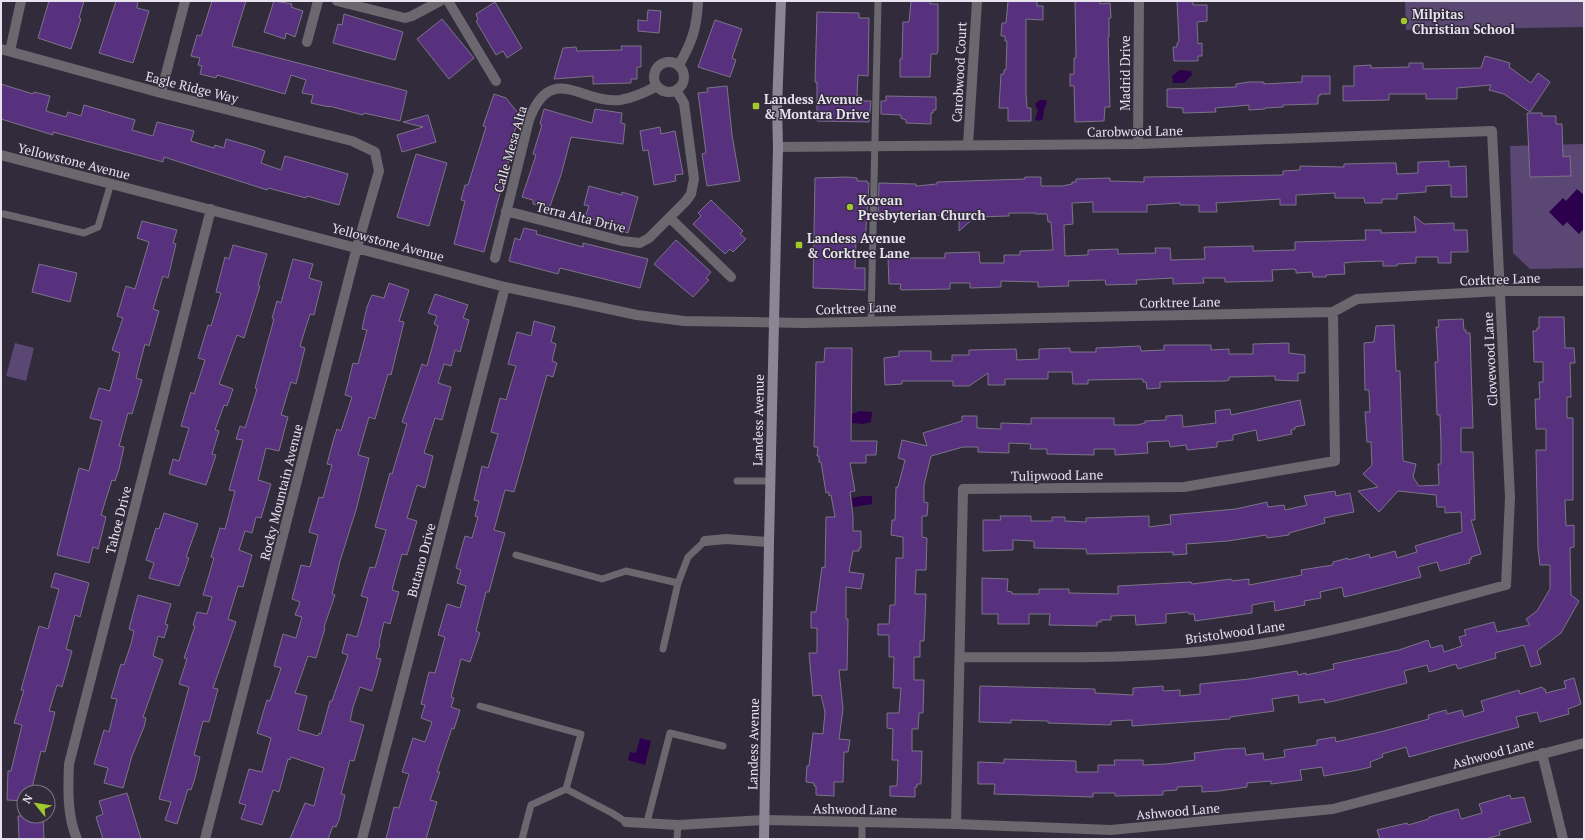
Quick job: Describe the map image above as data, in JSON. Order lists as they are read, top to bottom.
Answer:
{
  "streets": {
    "main road": ["Landess Avenue"],
    "street": [
      "Carobwood Court",
      "Madrid Drive",
      "Eagle Ridge Way",
      "Carobwood Lane",
      "Calle Mesa Alta",
      "Yellowstone Avenue",
      "Terra Alta Drive",
      "Corktree Lane",
      "Clovewood Lane",
      "Tulipwood Lane",
      "Rocky Mountain Avenue",
      "Tahoe Drive",
      "Butano Drive",
      "Bristolwood Lane",
      "Ashwood Lane"
    ]
  },
  "crossings": [
    ["Carobwood Court", "Carobwood Lane"],
    ["Madrid Drive", "Carobwood Lane"],
    ["Eagle Ridge Way", "Rocky Mountain Avenue"],
    ["Carobwood Lane", "Clovewood Lane"],
    ["Carobwood Lane", "Landess Avenue"],
    ["Calle Mesa Alta", "Terra Alta Drive"],
    ["Yellowstone Avenue", "Corktree Lane"],
    ["Yellowstone Avenue", "Landess Avenue"],
    ["Yellowstone Avenue", "Rocky Mountain Avenue"],
    ["Yellowstone Avenue", "Tahoe Drive"],
    ["Yellowstone Avenue", "Butano Drive"],
    ["Corktree Lane", "Clovewood Lane"],
    ["Corktree Lane", "Landess Avenue"],
    ["Corktree Lane", "Tulipwood Lane"],
    ["Clovewood Lane", "Bristolwood Lane"],
    ["Landess Avenue", "Ashwood Lane"],
    ["Tulipwood Lane", "Bristolwood Lane"],
    ["Tulipwood Lane", "Ashwood Lane"]
  ],
  "places": {
    "other": ["Milpitas Christian School", "Korean Presbyterian Church"],
    "transit": ["Landess Avenue & Montara Drive", "Landess Avenue & Corktree Lane"]
  },
  "north": "top left"
}
